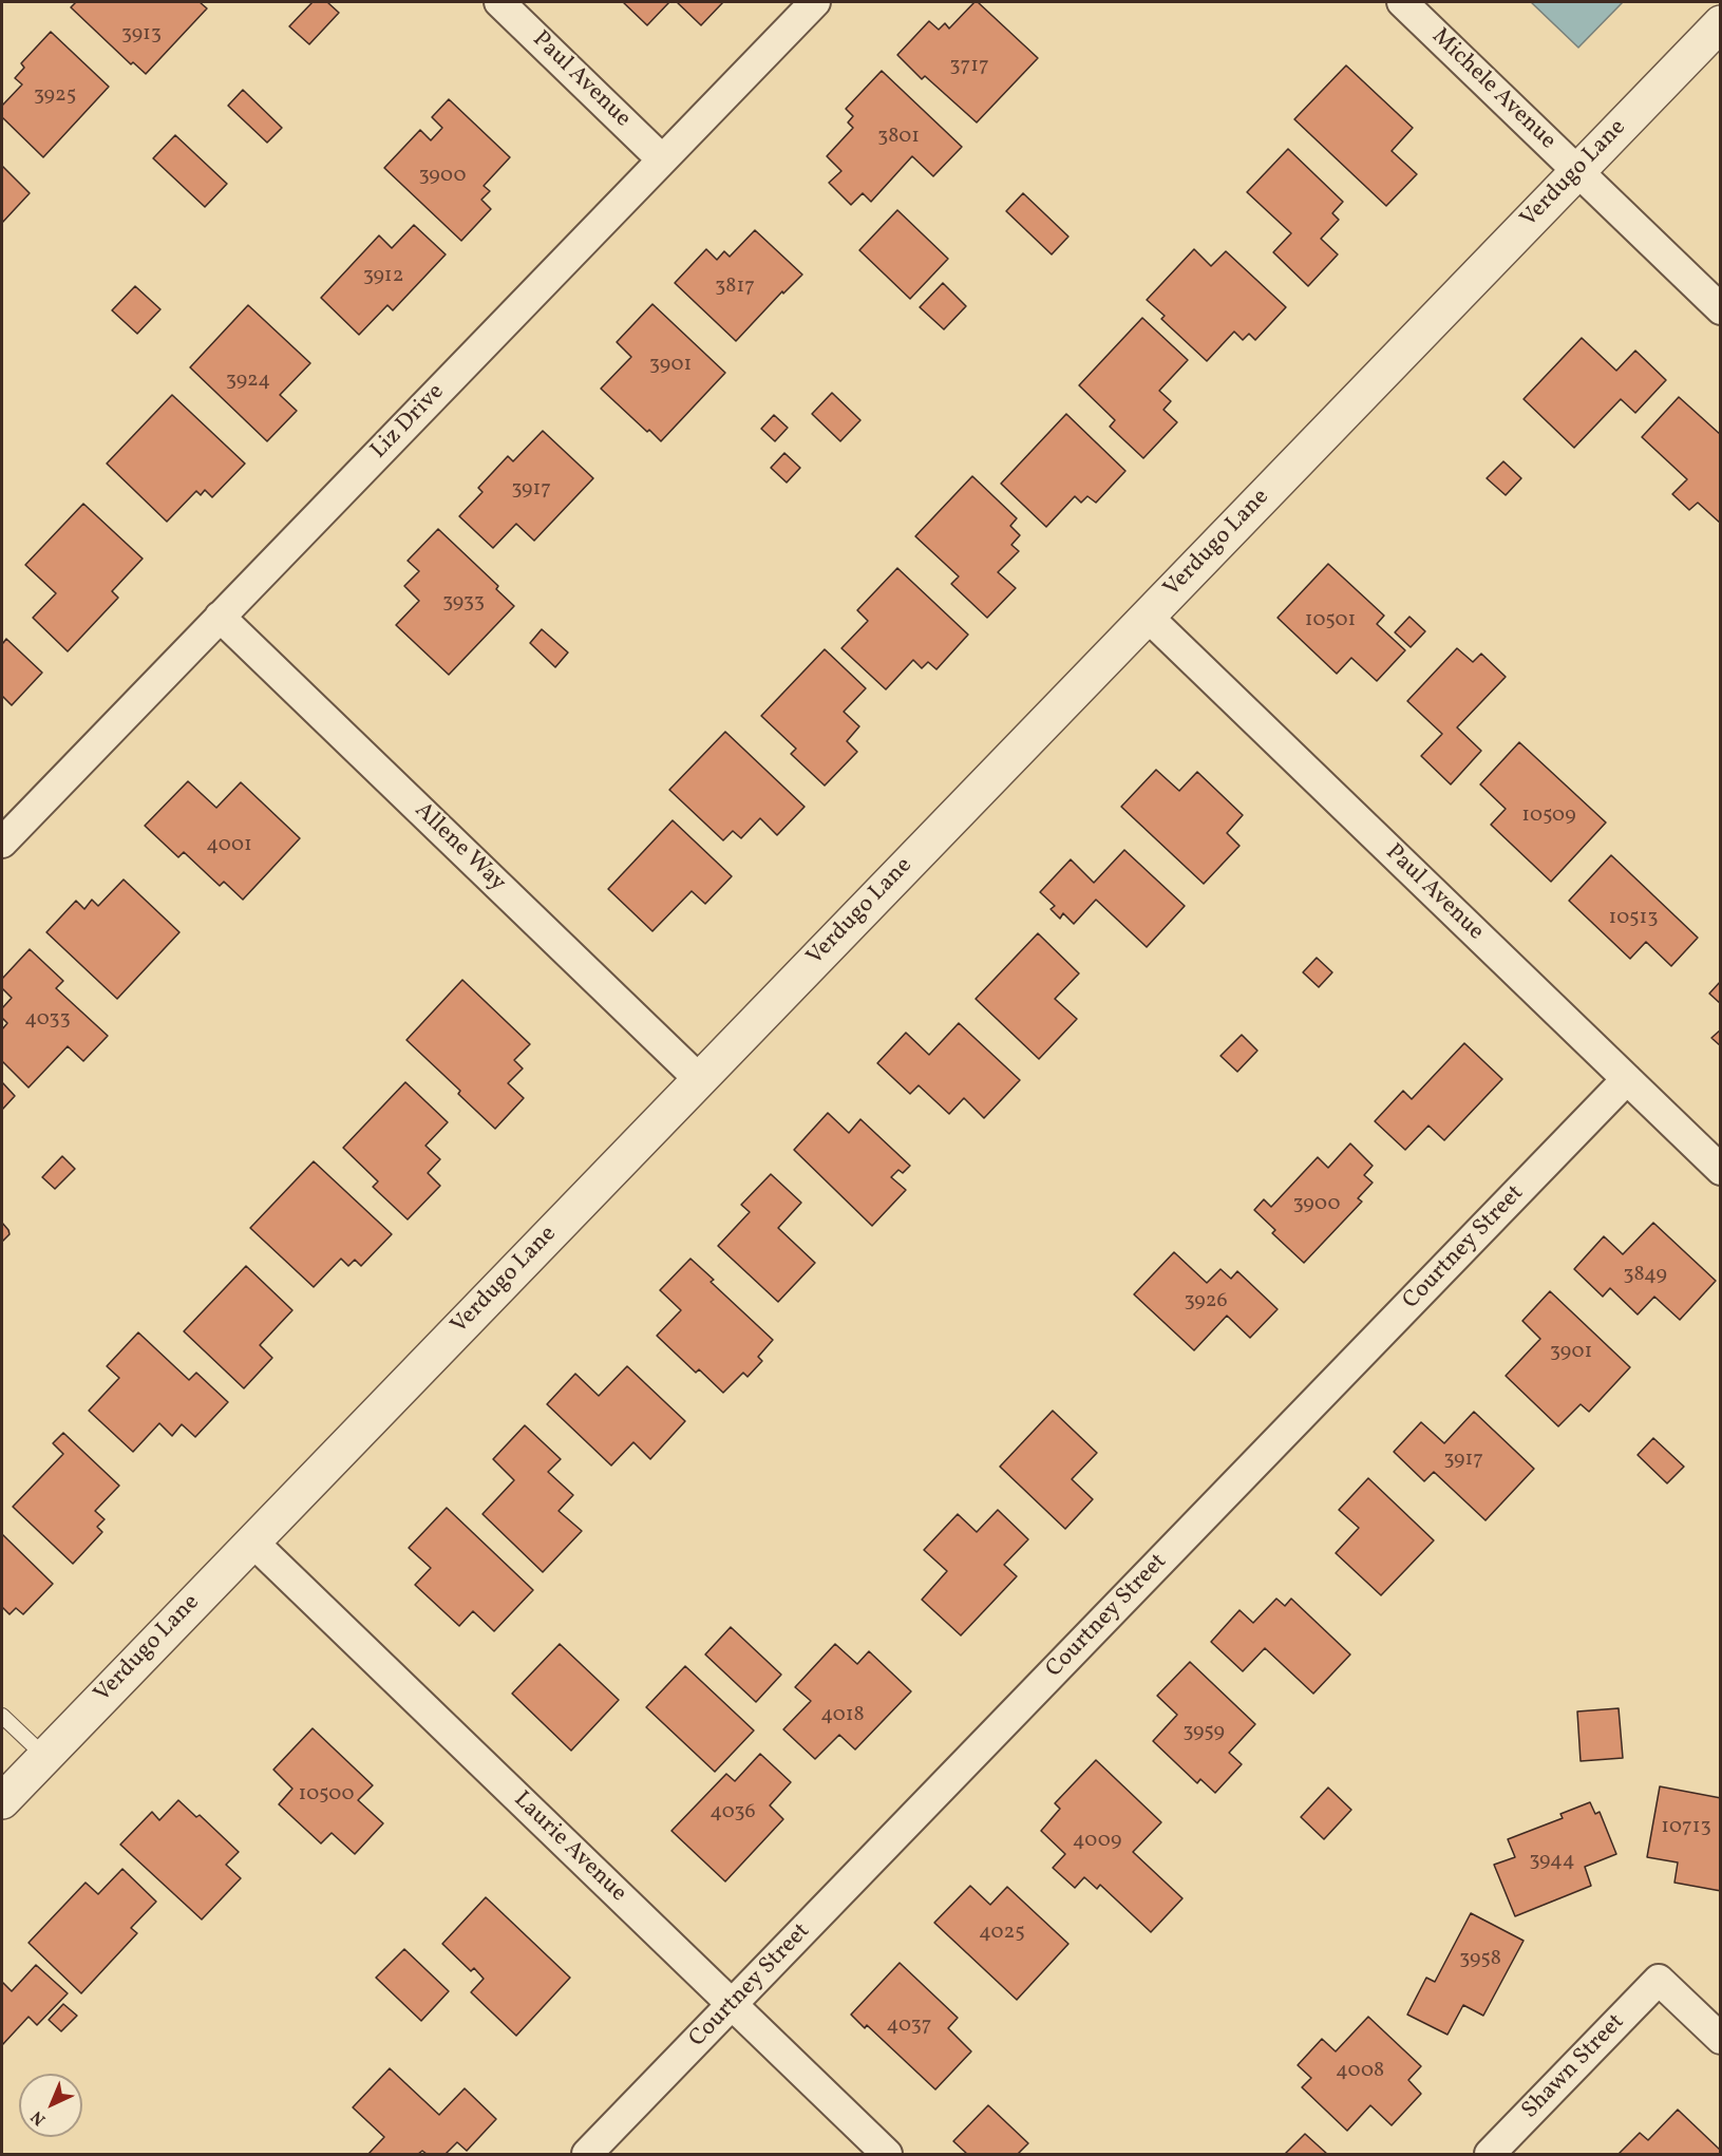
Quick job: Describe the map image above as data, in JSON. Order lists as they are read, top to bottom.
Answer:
{
  "streets": {
    "street": [
      "Paul Avenue",
      "Michele Avenue",
      "Verdugo Lane",
      "Liz Drive",
      "Allene Way",
      "Courtney Street",
      "Laurie Avenue",
      "Shawn Street"
    ]
  },
  "crossings": [
    ["Paul Avenue", "Verdugo Lane"],
    ["Paul Avenue", "Liz Drive"],
    ["Paul Avenue", "Courtney Street"],
    ["Michele Avenue", "Verdugo Lane"],
    ["Verdugo Lane", "Allene Way"],
    ["Verdugo Lane", "Laurie Avenue"],
    ["Liz Drive", "Allene Way"],
    ["Courtney Street", "Laurie Avenue"]
  ],
  "house_numbers": [
    "3913",
    "3717",
    "3925",
    "3801",
    "3900",
    "3912",
    "3817",
    "3901",
    "3924",
    "3917",
    "3933",
    "10501",
    "10509",
    "4001",
    "10513",
    "4033",
    "3900",
    "3849",
    "3926",
    "3901",
    "3917",
    "4018",
    "3959",
    "10500",
    "4036",
    "10713",
    "4009",
    "3944",
    "4025",
    "3958",
    "4037",
    "4008"
  ],
  "north": "bottom left"
}
